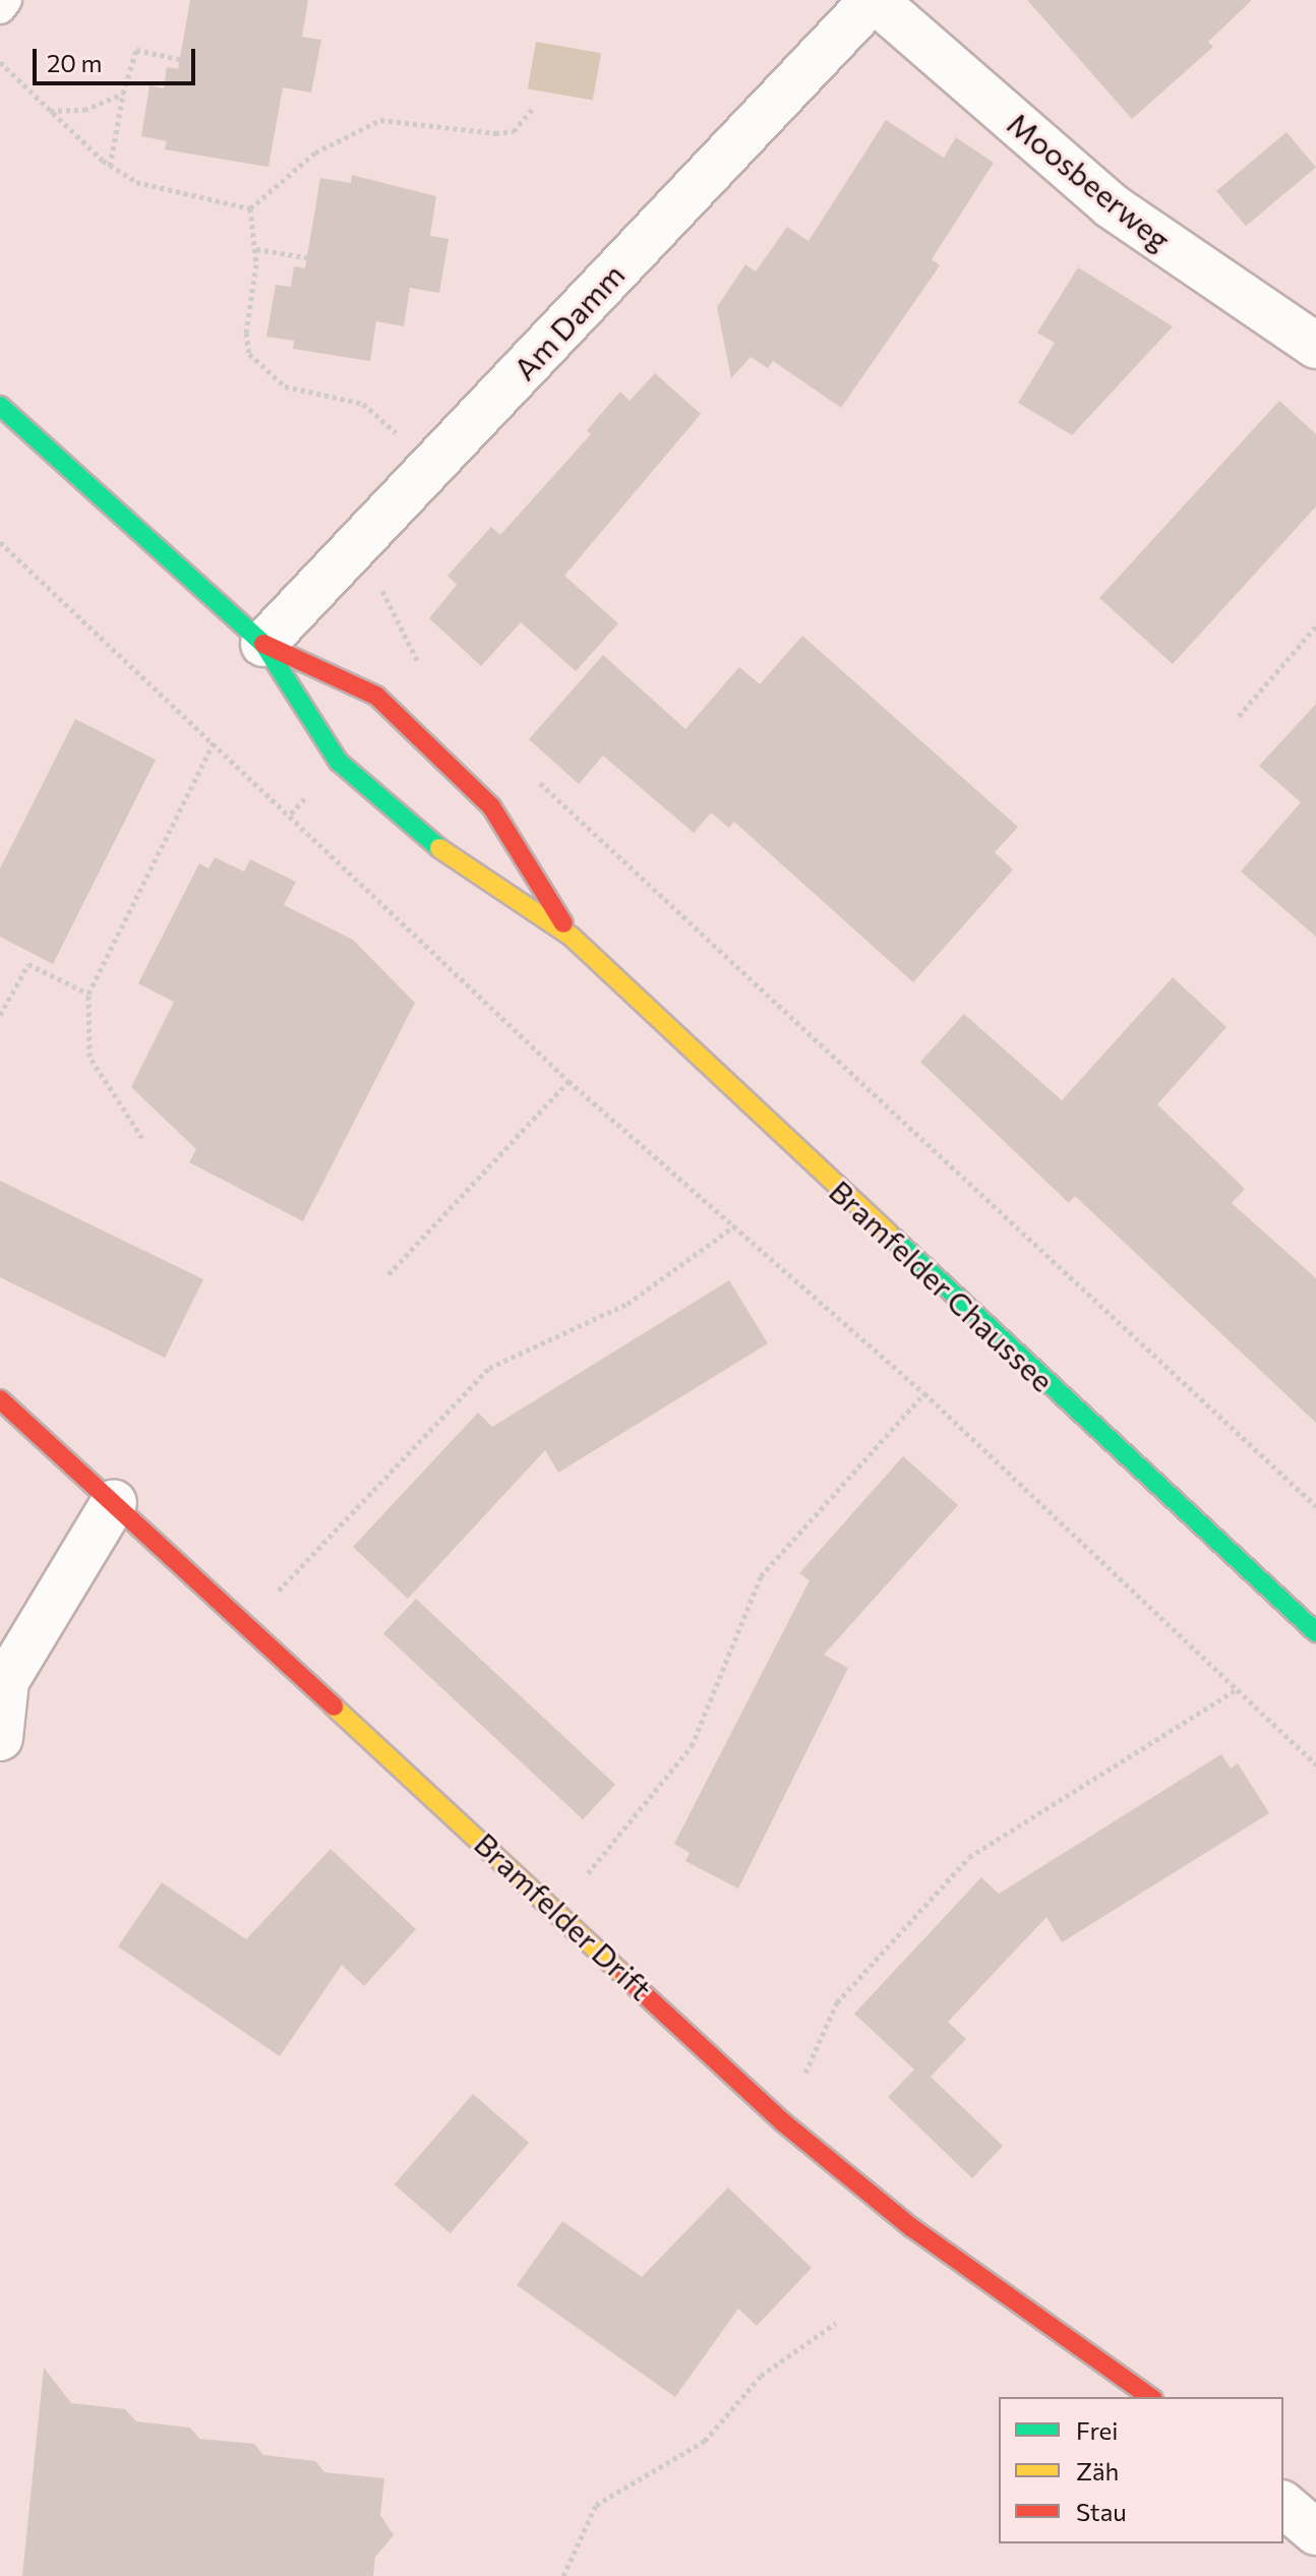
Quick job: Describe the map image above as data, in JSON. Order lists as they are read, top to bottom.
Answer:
{
  "streets": {
    "main road": ["Bramfelder Chaussee", "Bramfelder Drift"],
    "street": ["Moosbeerweg", "Am Damm"]
  },
  "crossings": [
    ["Moosbeerweg", "Am Damm"],
    ["Am Damm", "Bramfelder Chaussee"]
  ],
  "legend": ["Frei", "Zäh", "Stau"],
  "scale_bar": "20 m"
}
